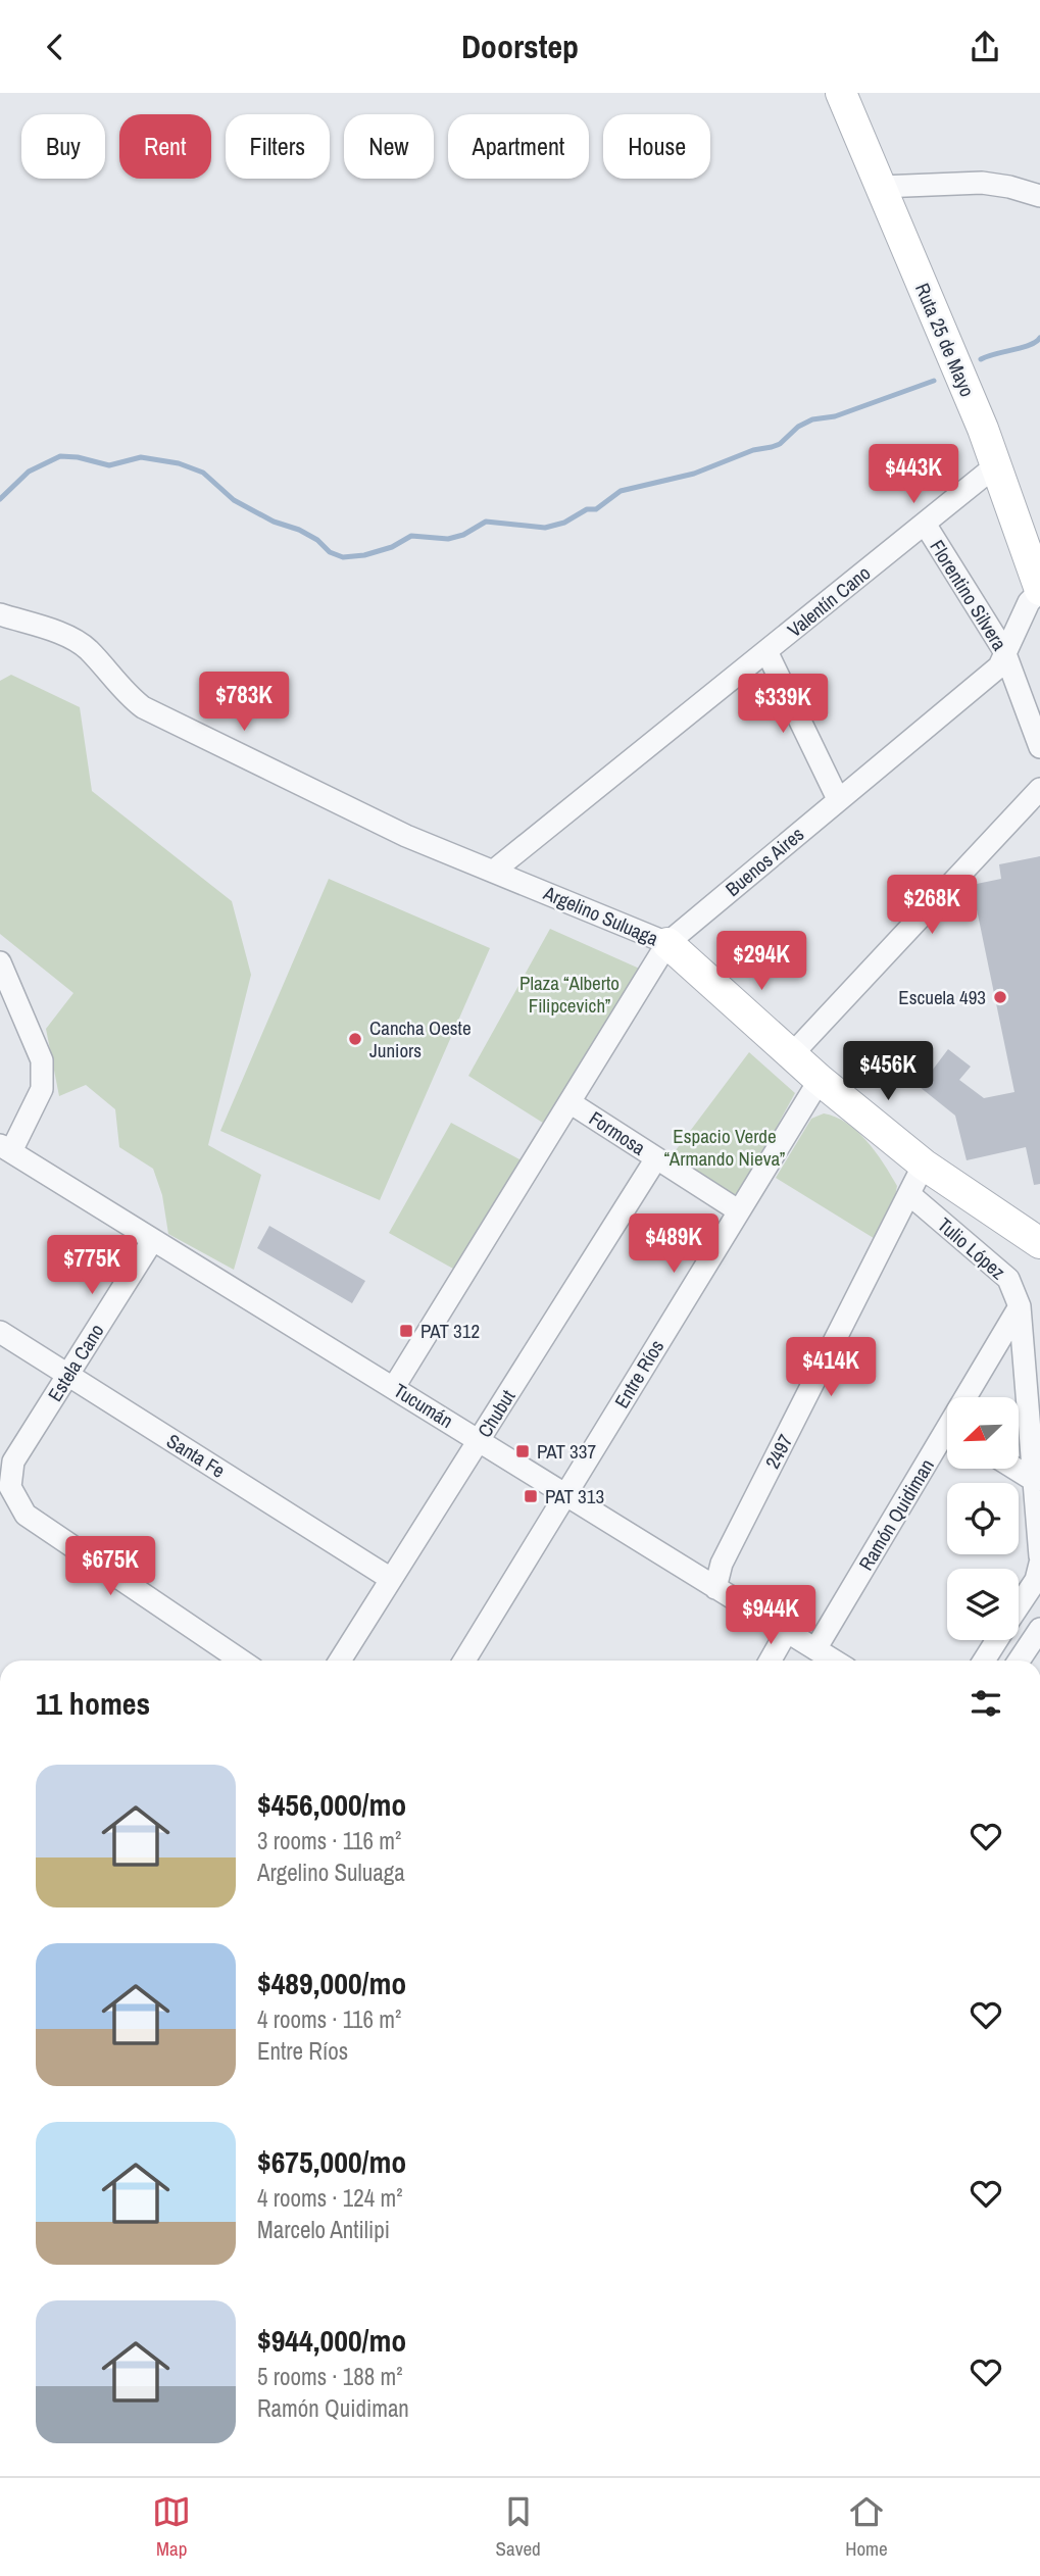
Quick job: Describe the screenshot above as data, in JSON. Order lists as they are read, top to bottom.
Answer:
{
  "streets": {
    "main road": ["Ruta 25 de Mayo", "Argelino Suluaga"],
    "street": [
      "Florentino Silvera",
      "Valentín Cano",
      "Buenos Aires",
      "Formosa",
      "Tulio López",
      "Estela Cano",
      "Entre Ríos",
      "Tucumán",
      "Chubut",
      "2497",
      "Santa Fe",
      "Ramón Quidiman"
    ]
  },
  "crossings": [
    ["Ruta 25 de Mayo", "Valentín Cano"],
    ["Ruta 25 de Mayo", "Buenos Aires"],
    ["Florentino Silvera", "Valentín Cano"],
    ["Florentino Silvera", "Buenos Aires"],
    ["Valentín Cano", "Argelino Suluaga"],
    ["Buenos Aires", "Argelino Suluaga"],
    ["Buenos Aires", "Formosa"],
    ["Buenos Aires", "Tucumán"],
    ["Argelino Suluaga", "Entre Ríos"],
    ["Argelino Suluaga", "2497"],
    ["Formosa", "Entre Ríos"],
    ["Formosa", "Chubut"],
    ["Tulio López", "2497"],
    ["Tulio López", "Ramón Quidiman"],
    ["Estela Cano", "Tucumán"],
    ["Estela Cano", "Santa Fe"],
    ["Entre Ríos", "Tucumán"],
    ["Tucumán", "Chubut"],
    ["Tucumán", "2497"],
    ["Tucumán", "Ramón Quidiman"],
    ["Chubut", "Santa Fe"]
  ],
  "parks": ["Plaza “Alberto Filipcevich”", "Espacio Verde “Armando Nieva”"],
  "places": {
    "other": ["Escuela 493", "Cancha Oeste Juniors"],
    "transit": ["PAT 312", "PAT 337", "PAT 313"]
  },
  "north": "bottom left",
  "page": {
    "header": "Doorstep",
    "chip": [
      "Buy",
      "Rent",
      "Filters",
      "New",
      "Apartment",
      "House"
    ],
    "price": [
      "$443K",
      "$783K",
      "$339K",
      "$268K",
      "$294K",
      "$456K",
      "$489K",
      "$775K",
      "$414K",
      "$675K",
      "$944K"
    ],
    "heading": "11 homes",
    "list": [
      {
        "name": "$456,000/mo",
        "note": "3 rooms · 116 m² · Argelino Suluaga"
      },
      {
        "name": "$489,000/mo",
        "note": "4 rooms · 116 m² · Entre Ríos"
      },
      {
        "name": "$675,000/mo",
        "note": "4 rooms · 124 m² · Marcelo Antilipi"
      },
      {
        "name": "$944,000/mo",
        "note": "5 rooms · 188 m² · Ramón Quidiman"
      }
    ],
    "tabs": ["Map", "Saved", "Home"]
  }
}
